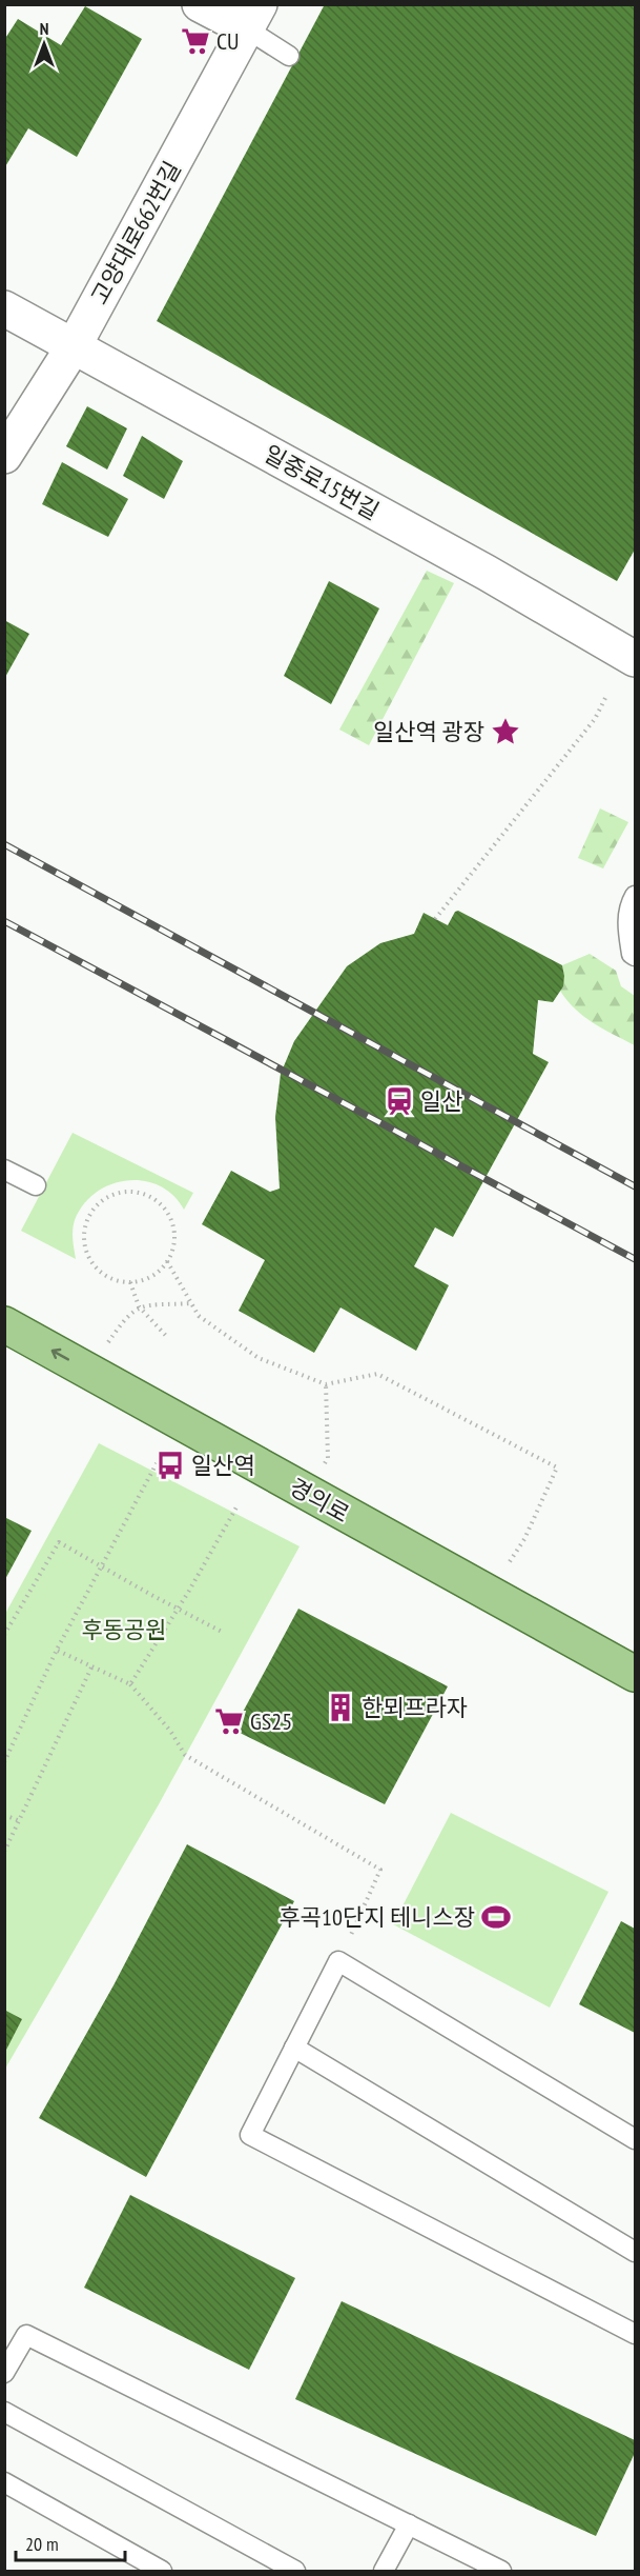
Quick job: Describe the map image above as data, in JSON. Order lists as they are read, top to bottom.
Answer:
{
  "streets": {
    "main road": ["경의로"],
    "street": ["고양대로662번길", "일중로15번길"]
  },
  "crossings": [
    ["고양대로662번길", "일중로15번길"]
  ],
  "parks": ["후동공원"],
  "places": {
    "supermarket": ["CU", "GS25"],
    "place": ["일산역 광장"],
    "station": ["일산"],
    "bus stop": ["일산역"],
    "building": ["한뫼프라자"],
    "sports": ["후곡10단지 테니스장"]
  },
  "scale_bar": "20 m",
  "north": "top"
}
